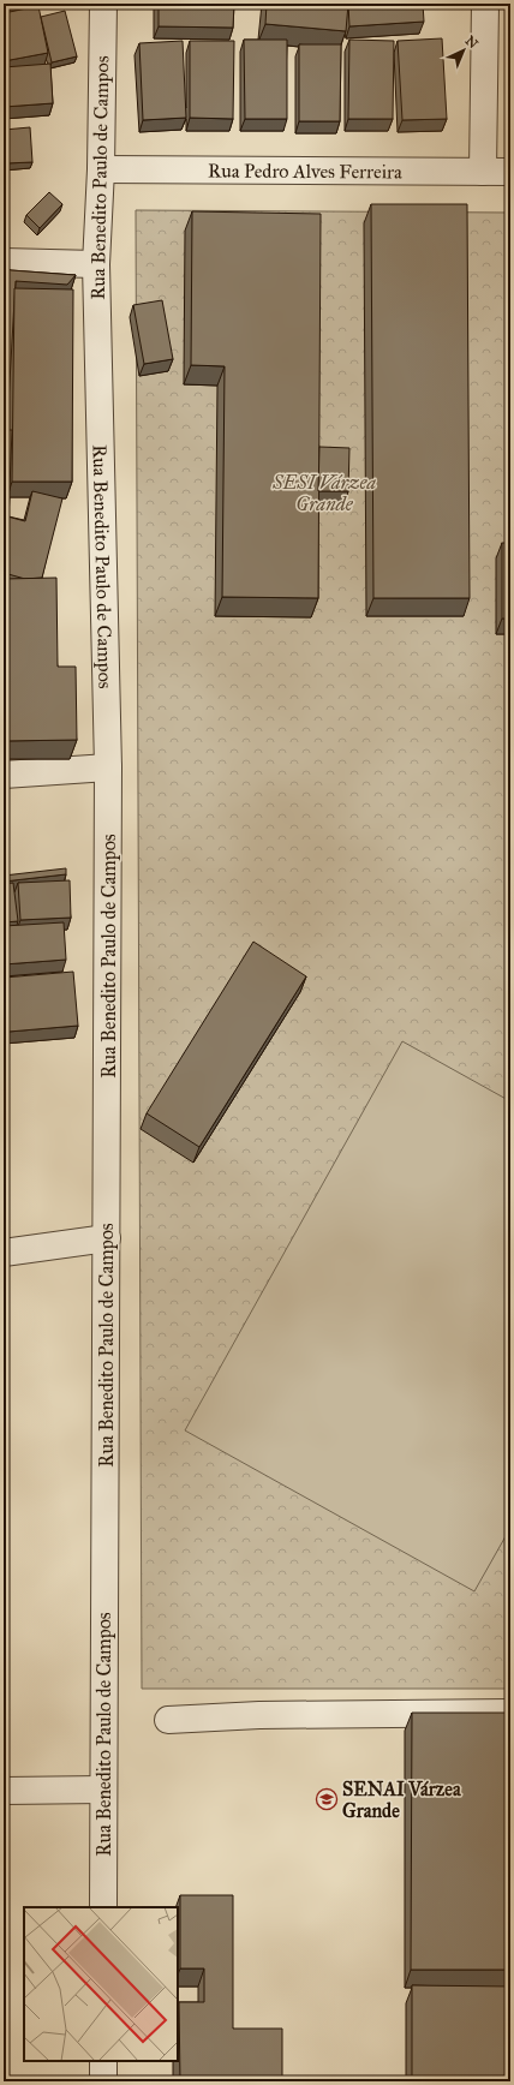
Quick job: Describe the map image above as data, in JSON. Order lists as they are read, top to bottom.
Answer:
{
  "streets": {
    "street": ["Rua Pedro Alves Ferreira", "Rua Benedito Paulo de Campos"]
  },
  "crossings": [
    ["Rua Pedro Alves Ferreira", "Rua Benedito Paulo de Campos"]
  ],
  "parks": ["SESI Várzea Grande"],
  "places": {
    "school or university": ["SENAI Várzea Grande"]
  },
  "north": "top right"
}
